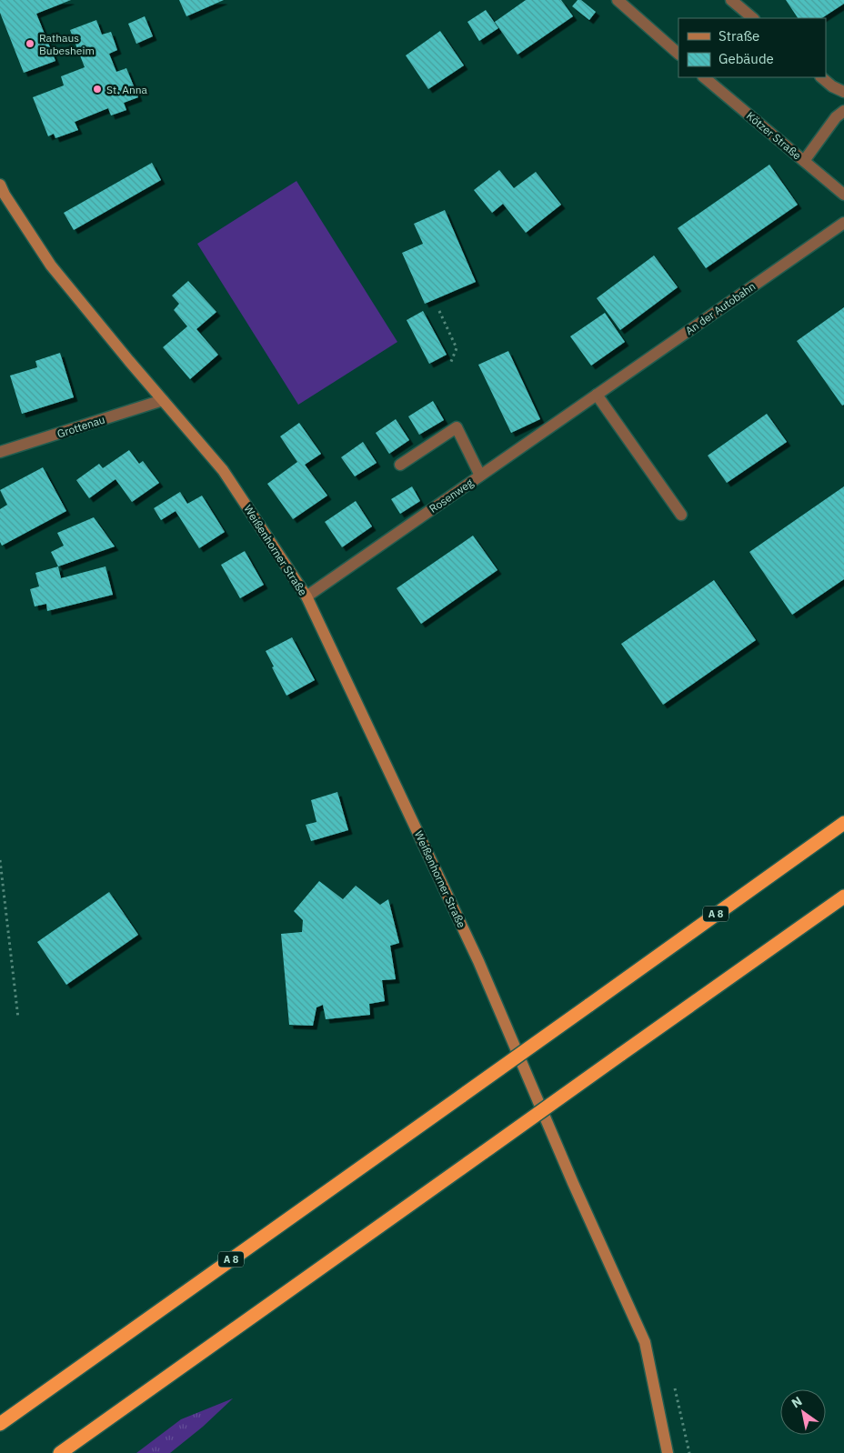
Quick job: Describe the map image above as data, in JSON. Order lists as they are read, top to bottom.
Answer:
{
  "streets": {
    "highway": ["A 8"],
    "main road": ["Weißenhorner Straße"],
    "street": [
      "Kötzer Straße",
      "An der Autobahn",
      "Grottenau",
      "Rosenweg"
    ]
  },
  "crossings": [
    ["An der Autobahn", "Rosenweg"],
    ["Grottenau", "Weißenhorner Straße"],
    ["Rosenweg", "Weißenhorner Straße"]
  ],
  "places": ["Rathaus Bubesheim", "St. Anna"],
  "legend": ["Straße", "Gebäude"],
  "north": "top left"
}
